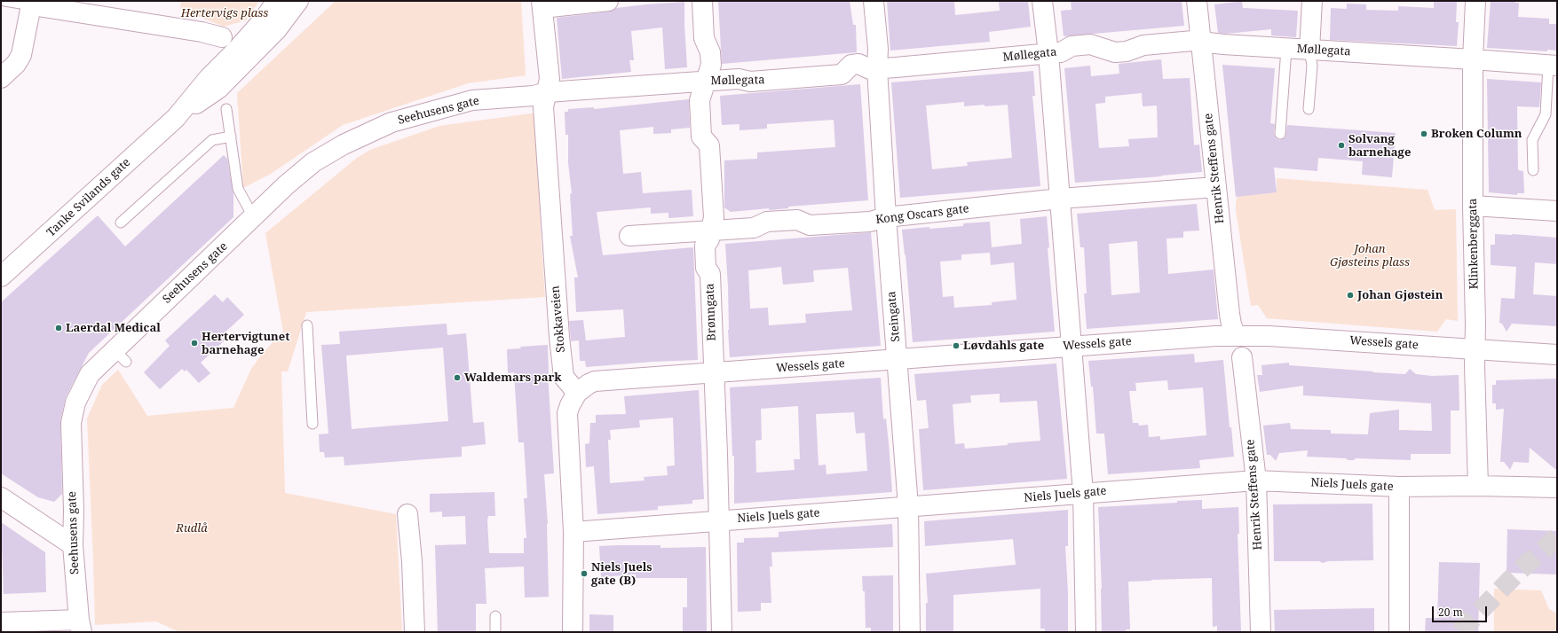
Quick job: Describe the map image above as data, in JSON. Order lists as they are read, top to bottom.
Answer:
{
  "streets": {
    "street": [
      "Møllegata",
      "Seehusens gate",
      "Henrik Steffens gate",
      "Tanke Svilands gate",
      "Kong Oscars gate",
      "Klinkenberggata",
      "Brønngata",
      "Steingata",
      "Stokkaveien",
      "Wessels gate",
      "Niels Juels gate"
    ]
  },
  "crossings": [
    ["Møllegata", "Seehusens gate"],
    ["Møllegata", "Henrik Steffens gate"],
    ["Møllegata", "Klinkenberggata"],
    ["Møllegata", "Brønngata"],
    ["Møllegata", "Steingata"],
    ["Møllegata", "Stokkaveien"],
    ["Seehusens gate", "Stokkaveien"],
    ["Henrik Steffens gate", "Kong Oscars gate"],
    ["Henrik Steffens gate", "Wessels gate"],
    ["Henrik Steffens gate", "Niels Juels gate"],
    ["Kong Oscars gate", "Brønngata"],
    ["Kong Oscars gate", "Steingata"],
    ["Klinkenberggata", "Wessels gate"],
    ["Klinkenberggata", "Niels Juels gate"],
    ["Brønngata", "Wessels gate"],
    ["Brønngata", "Niels Juels gate"],
    ["Steingata", "Wessels gate"],
    ["Steingata", "Niels Juels gate"],
    ["Stokkaveien", "Wessels gate"]
  ],
  "parks": ["Hertervigs plass", "Johan Gjøsteins plass", "Rudlå"],
  "places": [
    "Broken Column",
    "Solvang barnehage",
    "Johan Gjøstein",
    "Laerdal Medical",
    "Hertervigtunet barnehage",
    "Løvdahls gate",
    "Waldemars park",
    "Niels Juels gate (B)"
  ],
  "scale_bar": "20 m"
}
